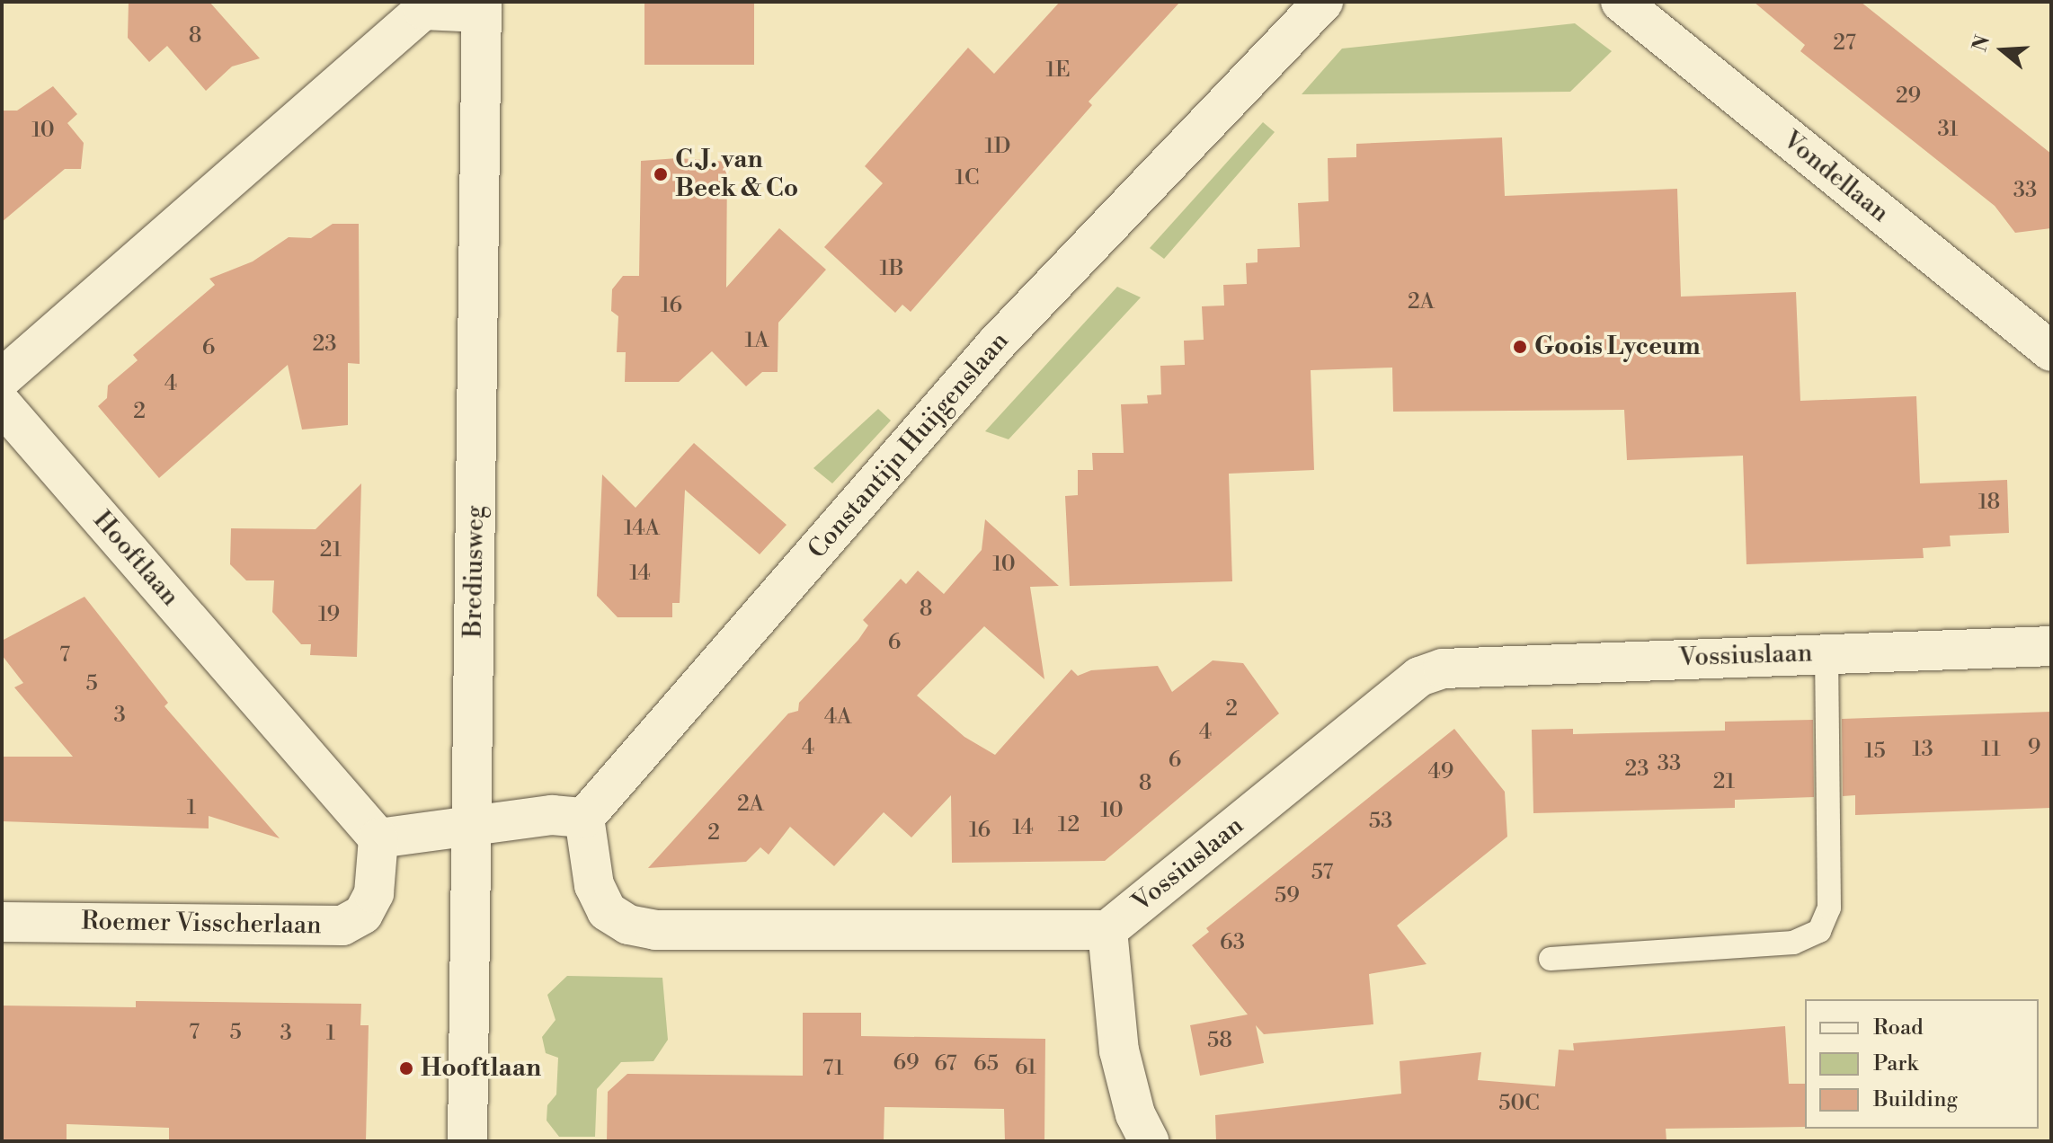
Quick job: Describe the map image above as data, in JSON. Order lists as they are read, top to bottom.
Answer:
{
  "streets": {
    "street": [
      "Vondellaan",
      "Constantijn Huijgenslaan",
      "Hooftlaan",
      "Brediusweg",
      "Vossiuslaan",
      "Roemer Visscherlaan"
    ]
  },
  "crossings": [
    ["Constantijn Huijgenslaan", "Vossiuslaan"],
    ["Hooftlaan", "Roemer Visscherlaan"]
  ],
  "places": ["C.J. van Beek & Co", "Goois Lyceum", "Hooftlaan"],
  "house_numbers": [
    "8",
    "27",
    "1E",
    "29",
    "31",
    "10",
    "1D",
    "1C",
    "33",
    "1B",
    "2A",
    "16",
    "1A",
    "23",
    "6",
    "4",
    "2",
    "18",
    "14A",
    "21",
    "10",
    "14",
    "8",
    "19",
    "6",
    "7",
    "5",
    "2",
    "3",
    "4A",
    "4",
    "4",
    "9",
    "13",
    "11",
    "15",
    "6",
    "33",
    "23",
    "49",
    "21",
    "8",
    "2A",
    "1",
    "10",
    "53",
    "12",
    "14",
    "16",
    "2",
    "57",
    "59",
    "63",
    "7",
    "5",
    "3",
    "1",
    "58",
    "69",
    "67",
    "65",
    "61",
    "71",
    "50C"
  ],
  "legend": ["Road", "Park", "Building"],
  "north": "left"
}
